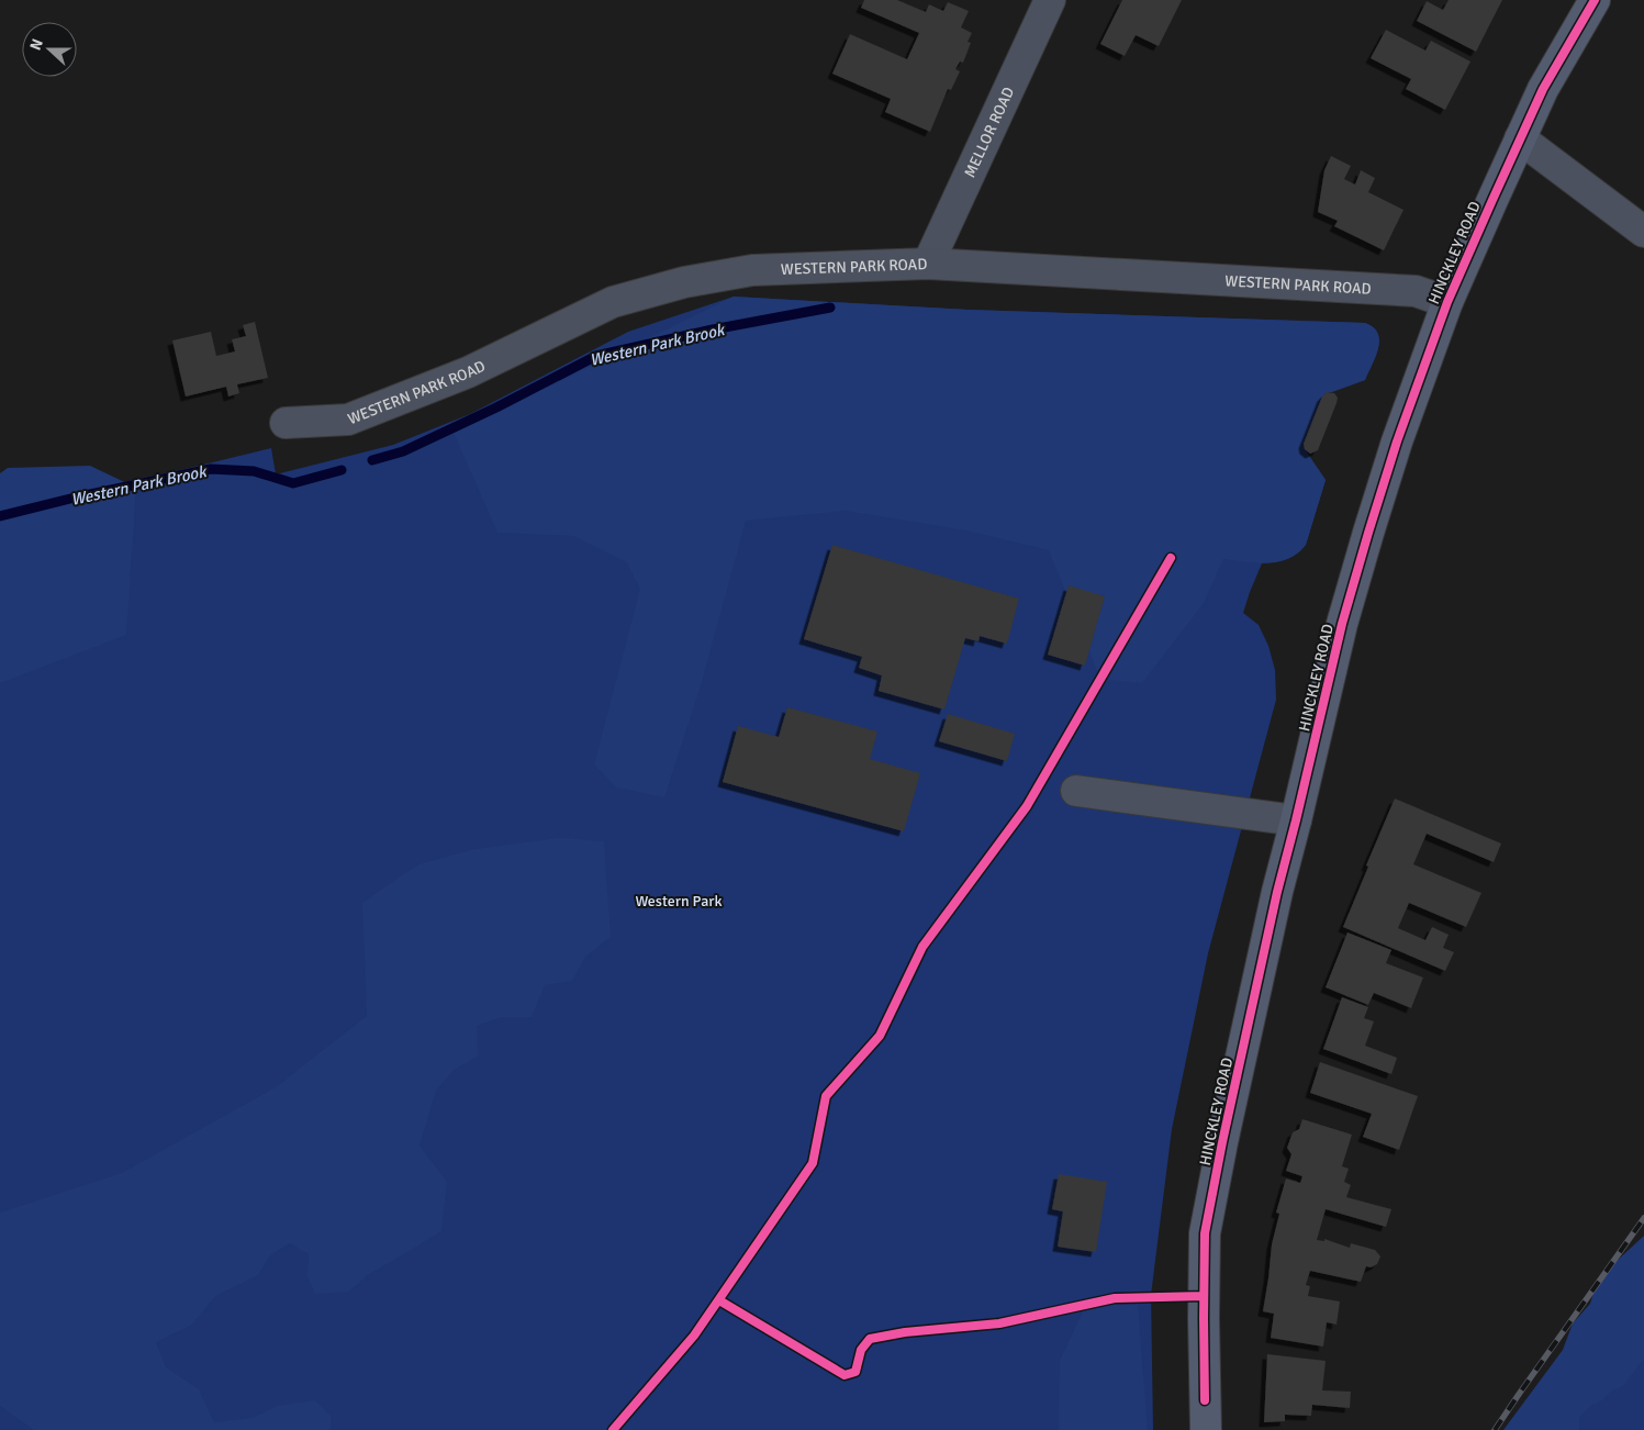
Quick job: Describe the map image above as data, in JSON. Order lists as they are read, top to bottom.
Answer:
{
  "streets": {
    "main road": ["HINCKLEY ROAD"],
    "street": ["MELLOR ROAD", "WESTERN PARK ROAD"]
  },
  "crossings": [
    ["MELLOR ROAD", "WESTERN PARK ROAD"],
    ["HINCKLEY ROAD", "WESTERN PARK ROAD"]
  ],
  "water": ["Western Park Brook"],
  "parks": ["Western Park"],
  "north": "left"
}
